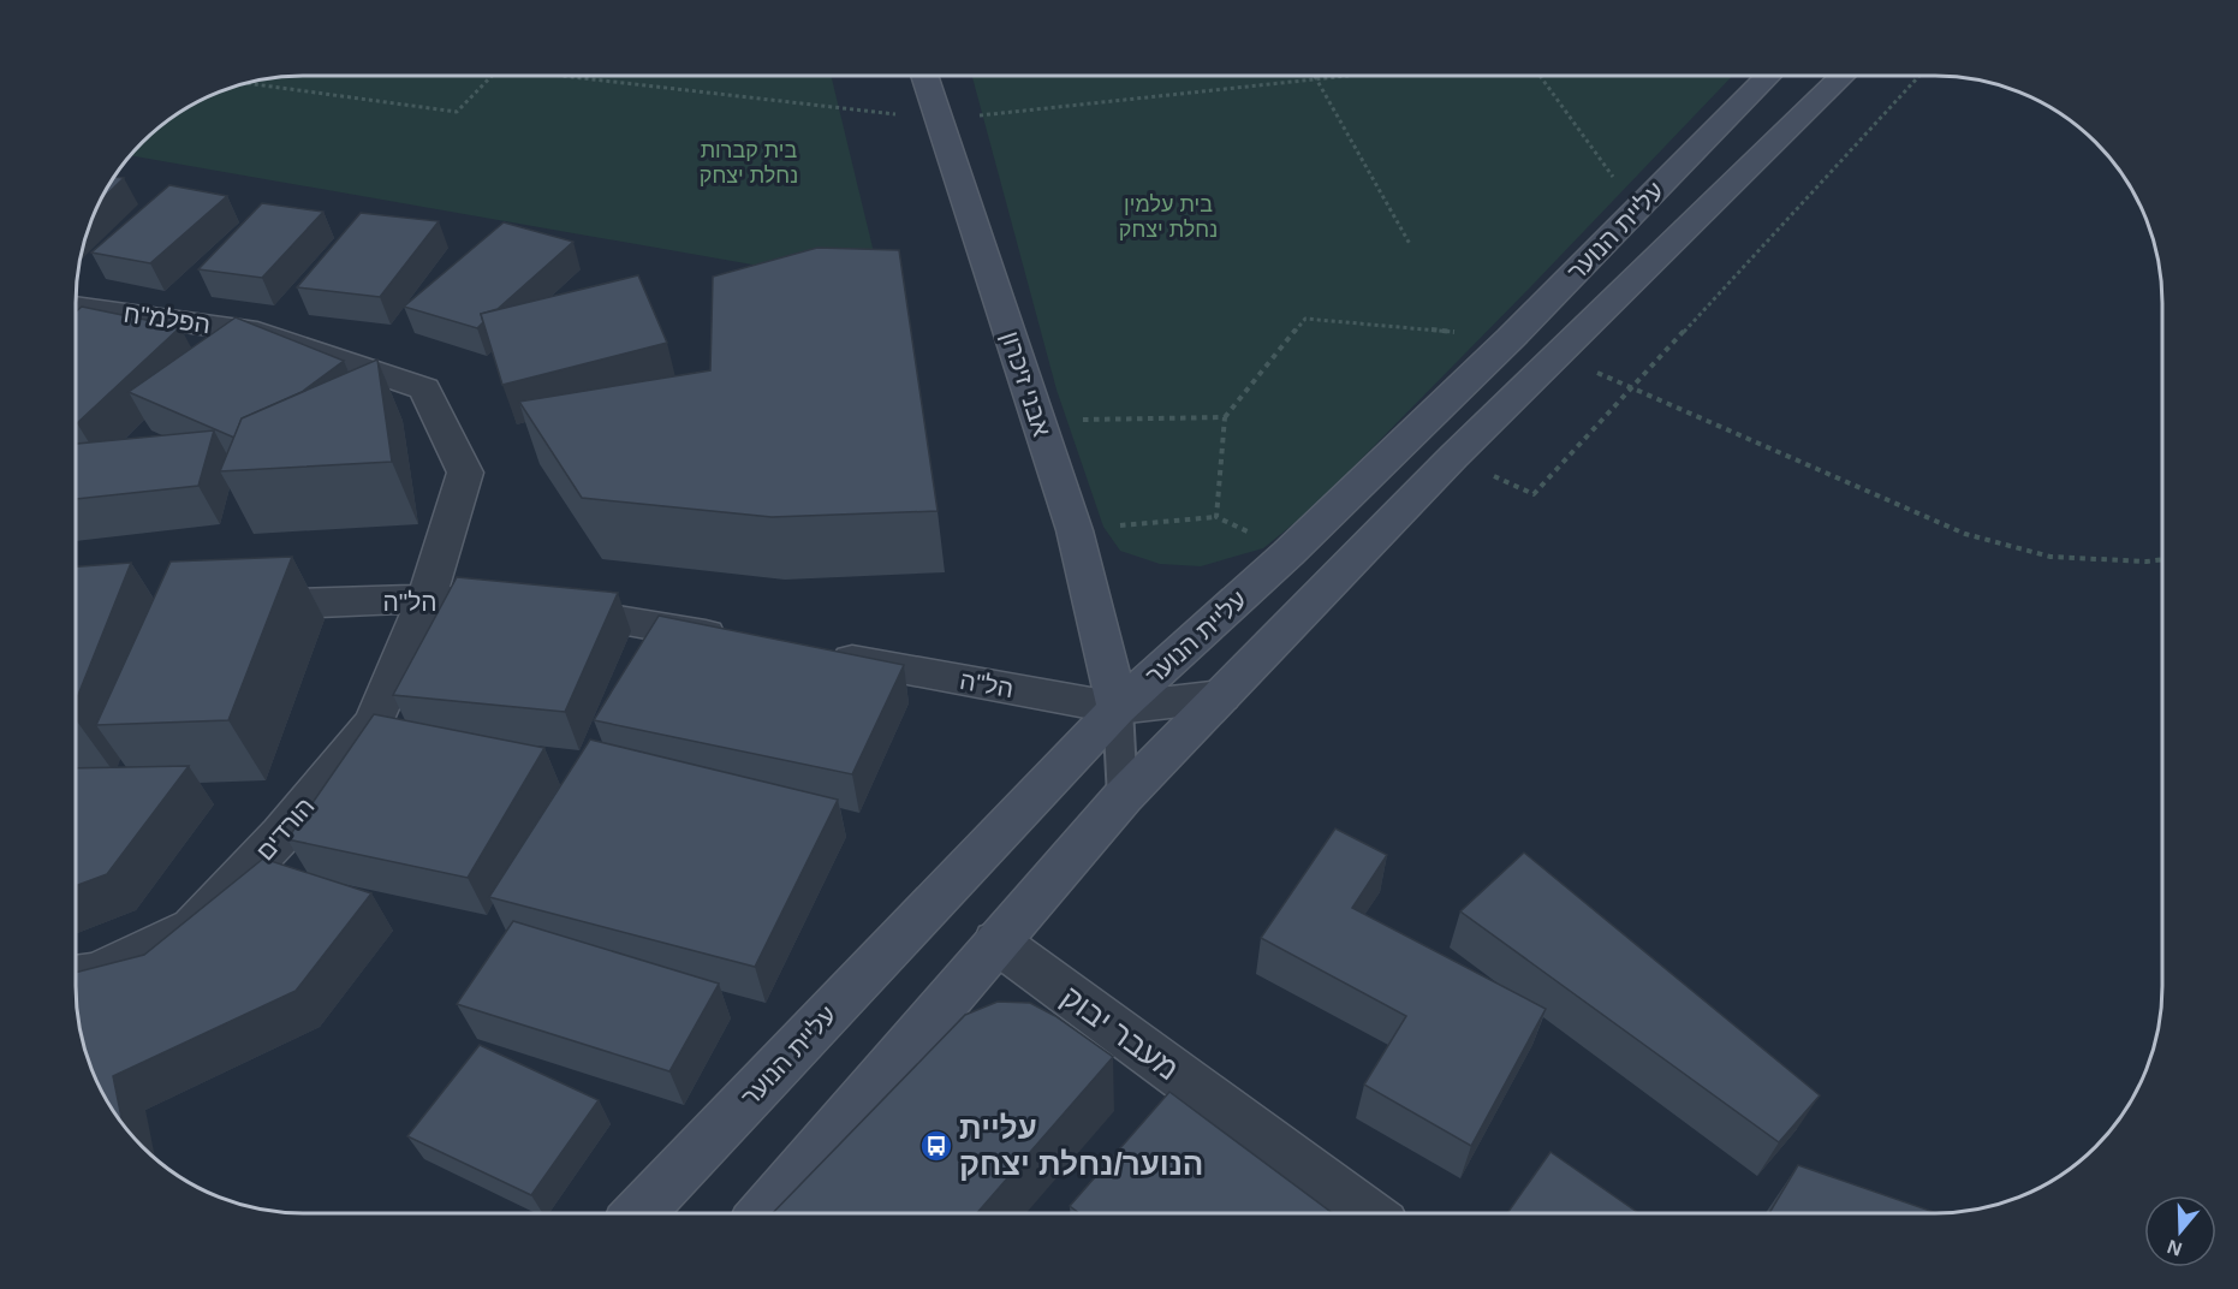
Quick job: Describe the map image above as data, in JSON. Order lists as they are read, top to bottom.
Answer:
{
  "streets": {
    "street": [
      "עליית הנוער",
      "הפלמ\"ח",
      "אבני זיכרון",
      "הל\"ה",
      "הורדים",
      "מעבר יבוק"
    ]
  },
  "crossings": [
    ["עליית הנוער", "אבני זיכרון"],
    ["עליית הנוער", "הל\"ה"],
    ["עליית הנוער", "מעבר יבוק"],
    ["הפלמ\"ח", "הל\"ה"],
    ["הפלמ\"ח", "הורדים"],
    ["אבני זיכרון", "הל\"ה"],
    ["הל\"ה", "הורדים"]
  ],
  "parks": ["בית קברות נחלת יצחק", "בית עלמין נחלת יצחק"],
  "places": {
    "bus stop": ["עליית הנוער/נחלת יצחק"]
  },
  "north": "bottom"
}
